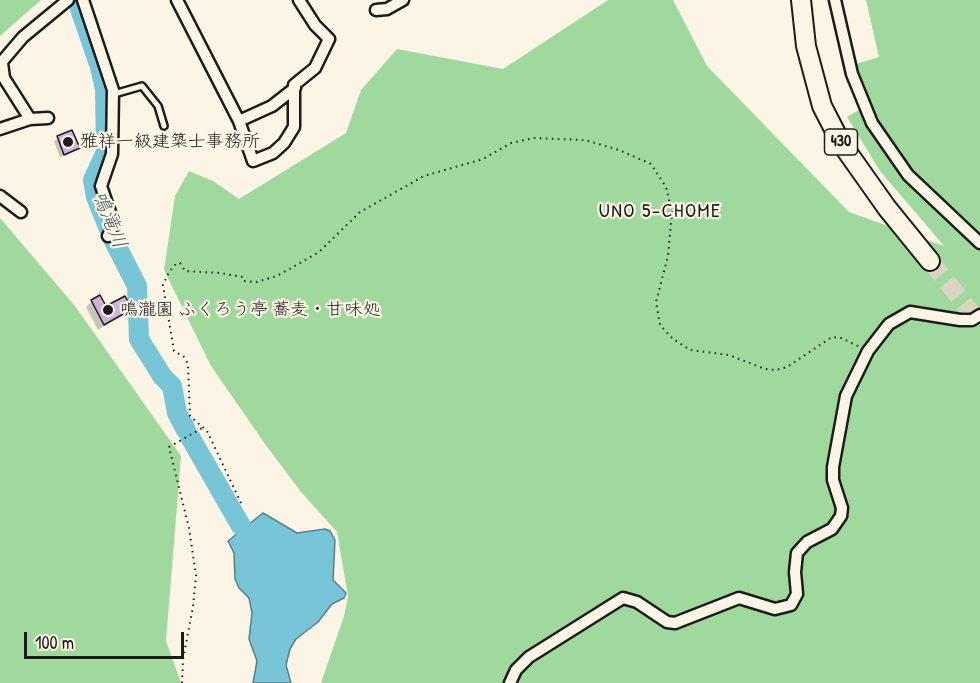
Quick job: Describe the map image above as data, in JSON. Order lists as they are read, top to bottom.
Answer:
{
  "streets": {
    "highway": ["430"]
  },
  "districts": ["UNO 5-CHOME"],
  "water": ["鳴滝川"],
  "places": ["雅祥一級建築士事務所", "鳴瀧園 ふくろう亭 蕎麦・甘味処"],
  "scale_bar": "100 m"
}
